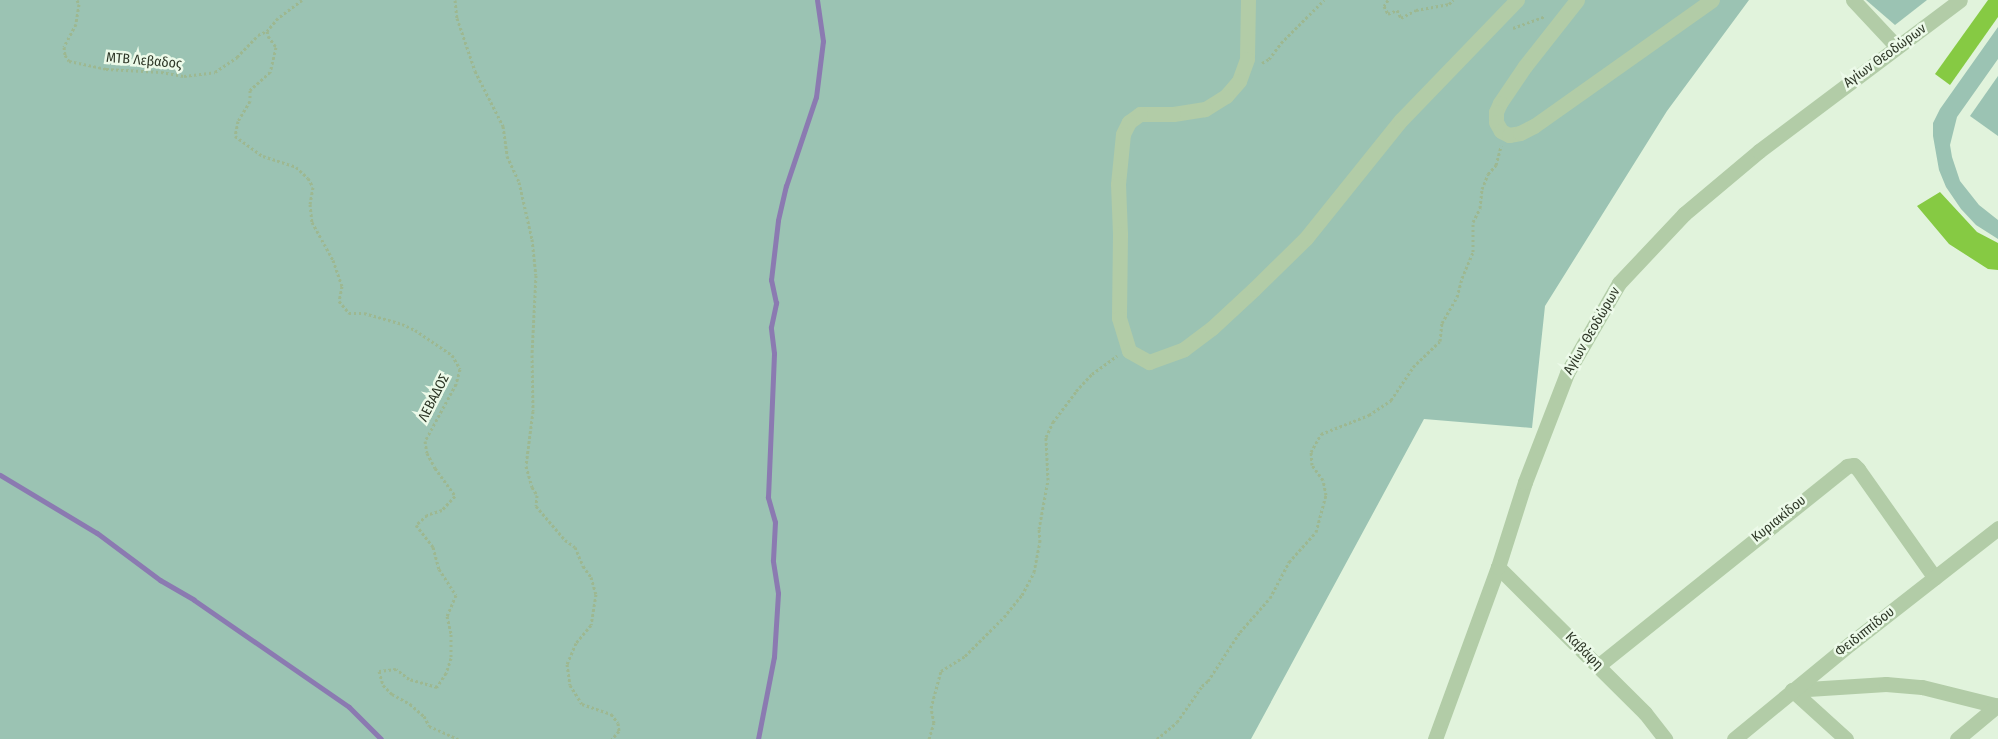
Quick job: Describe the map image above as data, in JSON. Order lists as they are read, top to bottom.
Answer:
{
  "streets": {
    "street": [
      "Αγίων Θεοδώρων",
      "Κυριακίδου",
      "Φειδιππίδου",
      "Καβάφη"
    ],
    "path": ["ΜΤΒ Λεβαδος", "ΛΕΒΑΔΟΣ"]
  },
  "crossings": [
    ["Αγίων Θεοδώρων", "Καβάφη"],
    ["ΜΤΒ Λεβαδος", "ΛΕΒΑΔΟΣ"],
    ["Κυριακίδου", "Φειδιππίδου"],
    ["Κυριακίδου", "Καβάφη"]
  ]
}
